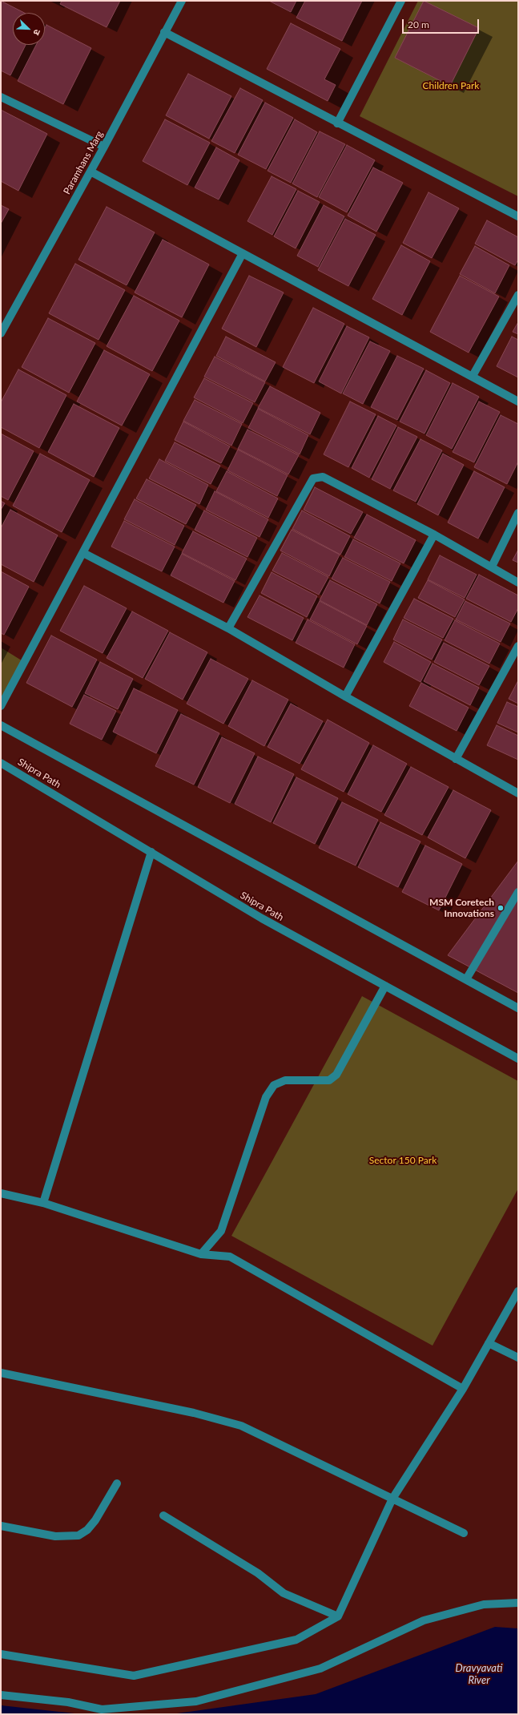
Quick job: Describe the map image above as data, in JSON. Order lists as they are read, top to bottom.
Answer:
{
  "streets": {
    "street": ["Paramhans Marg", "Shipra Path"]
  },
  "water": ["Dravyavati River"],
  "parks": ["Children Park", "Sector 150 Park"],
  "places": ["MSM Coretech Innovations"],
  "scale_bar": "20 m",
  "north": "bottom right"
}
